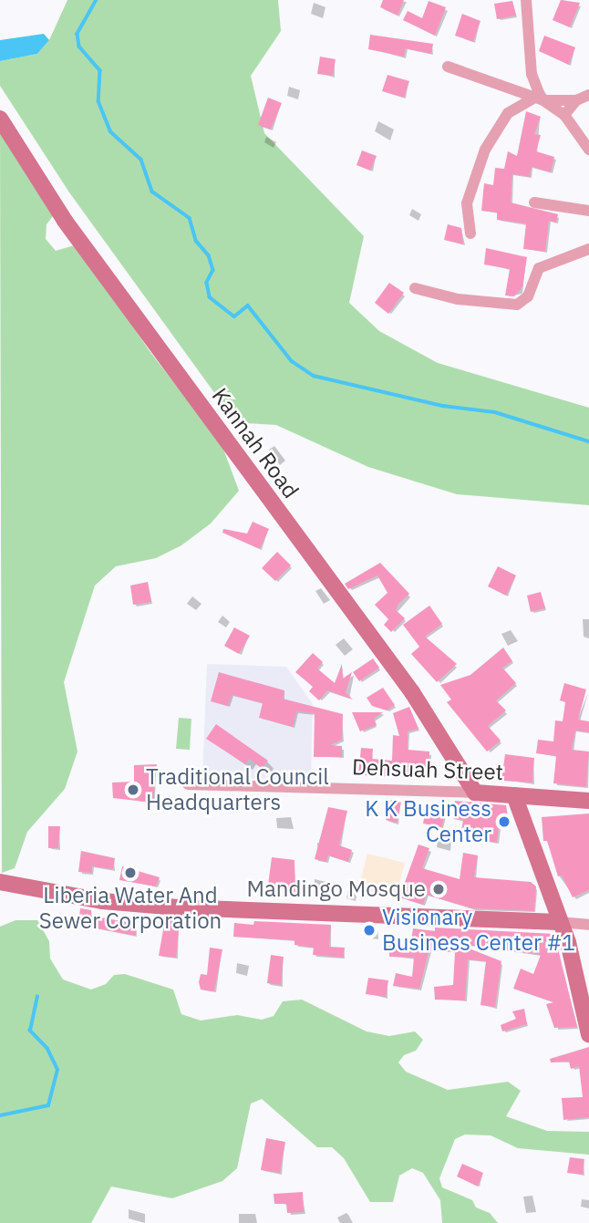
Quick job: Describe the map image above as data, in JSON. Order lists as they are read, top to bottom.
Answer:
{
  "streets": {
    "street": ["Kannah Road", "Dehsuah Street"]
  },
  "crossings": [
    ["Kannah Road", "Dehsuah Street"]
  ],
  "places": [
    "Traditional Council Headquarters",
    "K K Business Center",
    "Liberia Water And Sewer Corporation",
    "Mandingo Mosque",
    "Visionary Business Center #1"
  ]
}
